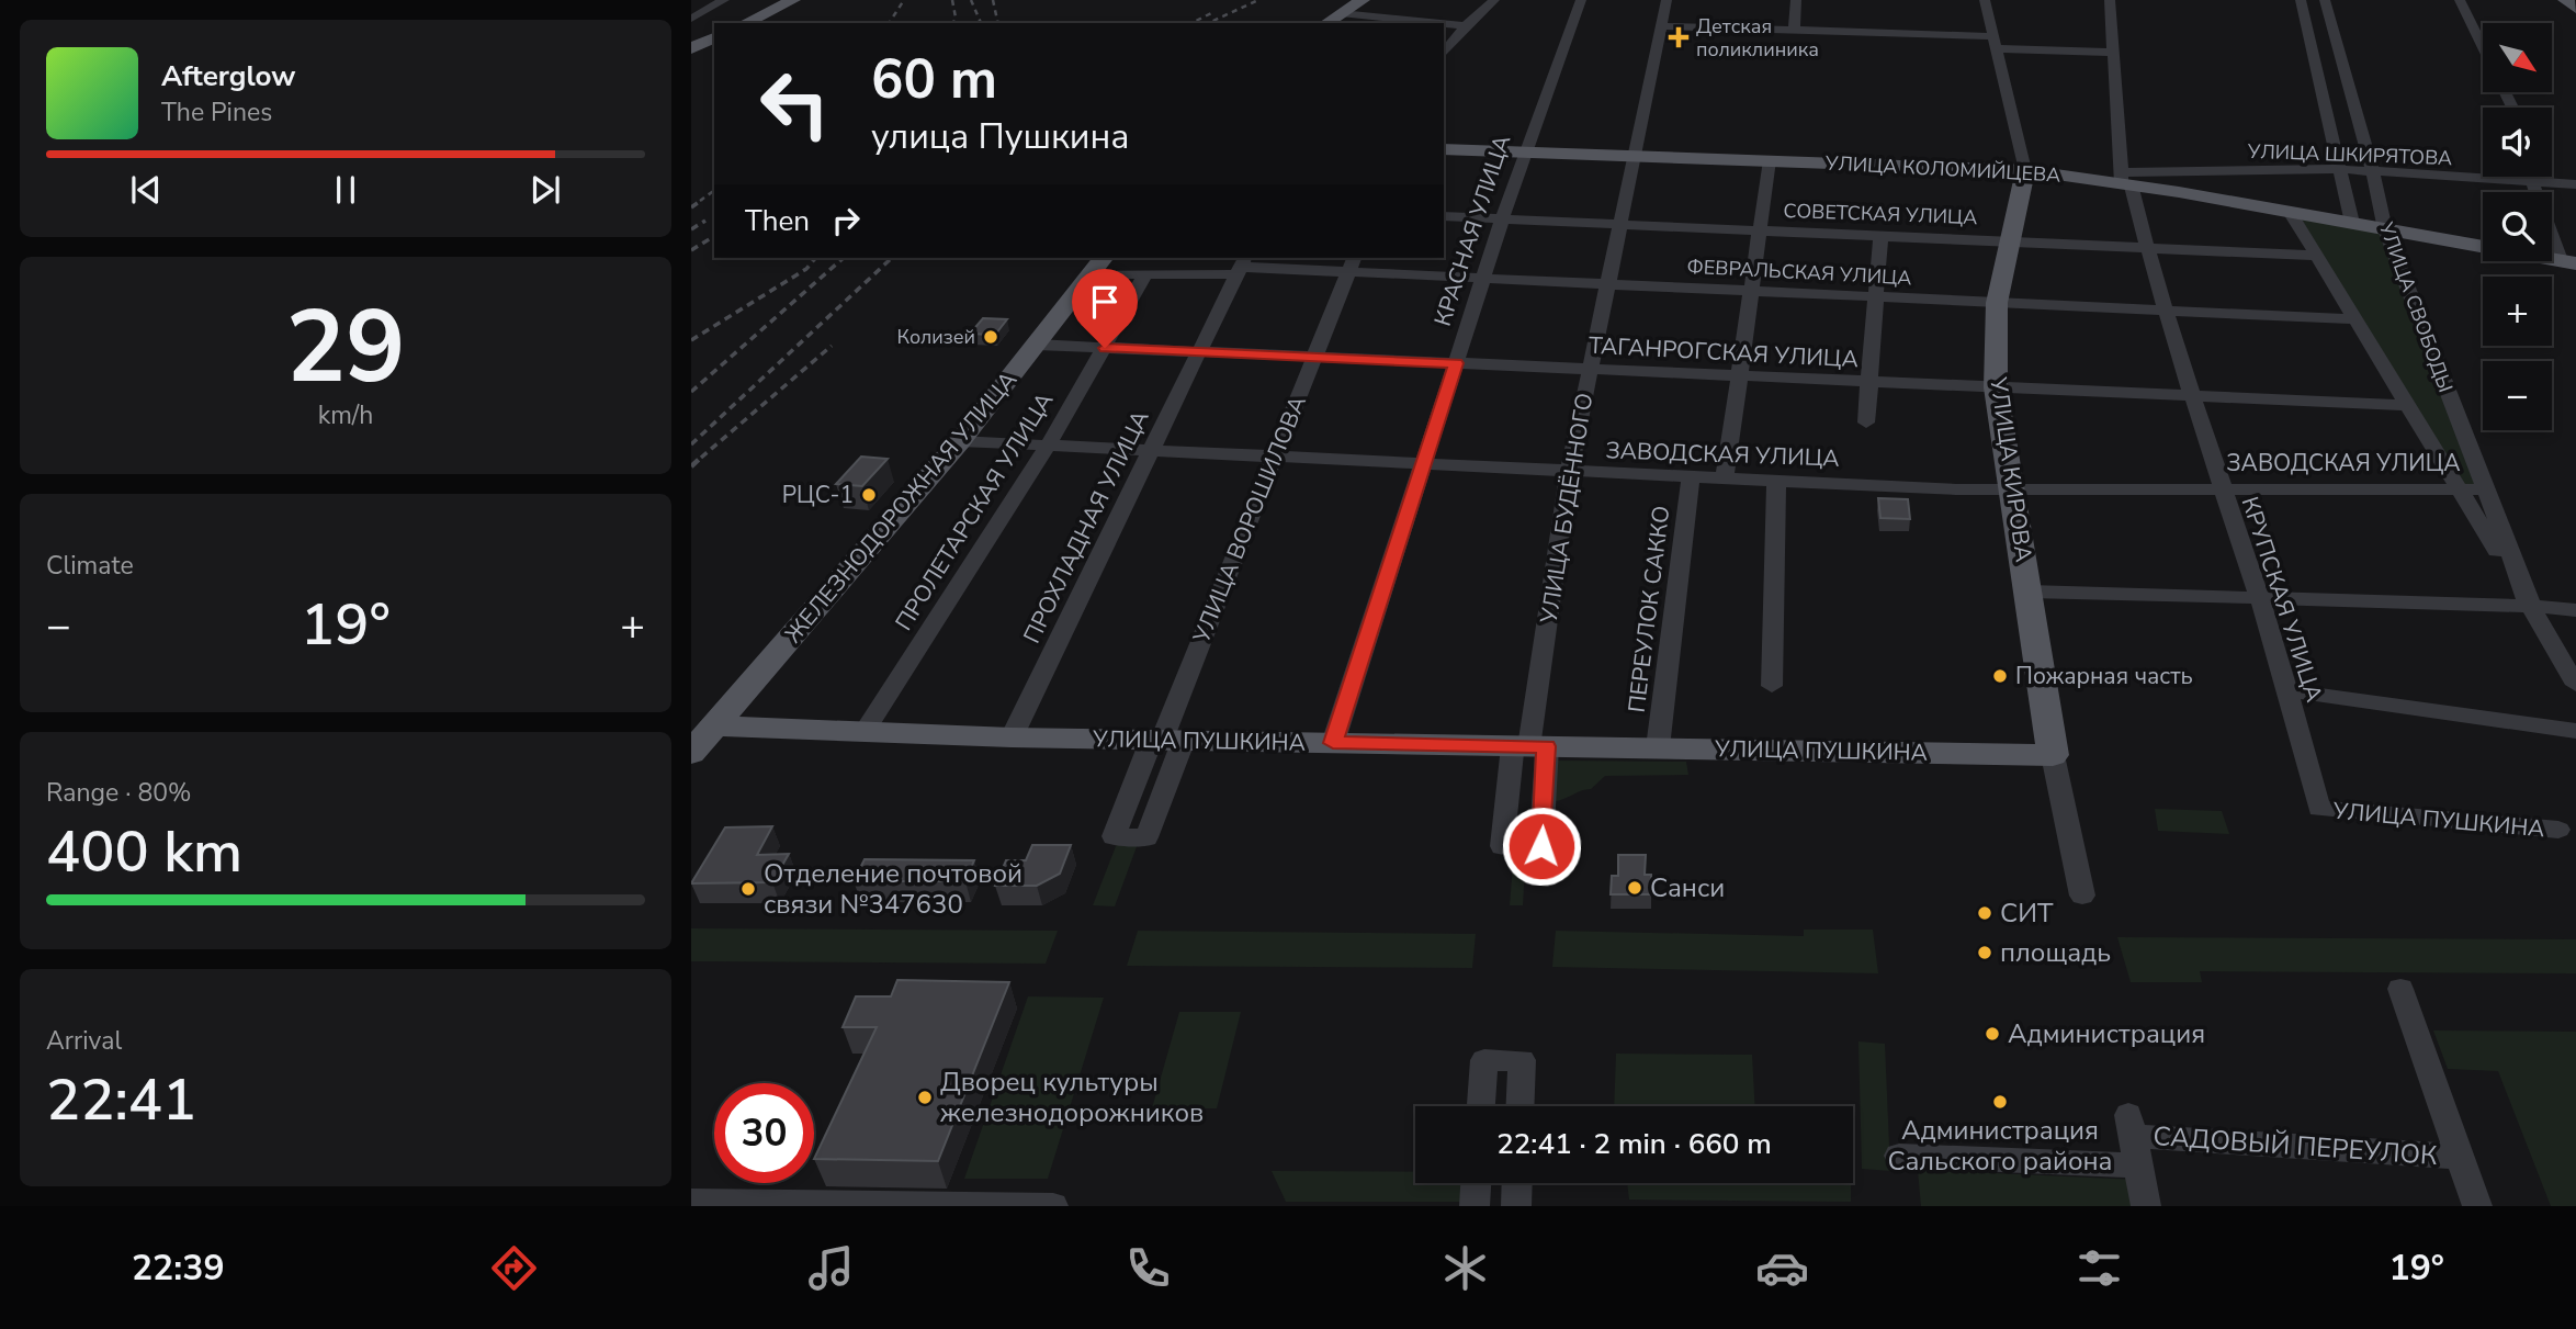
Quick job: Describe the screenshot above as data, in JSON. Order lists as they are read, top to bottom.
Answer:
{
  "streets": {
    "main road": [
      "УЛИЦА КОЛОМИЙЦЕВА",
      "УЛИЦА КИРОВА",
      "ЖЕЛЕЗНОДОРОЖНАЯ УЛИЦА",
      "УЛИЦА ПУШКИНА"
    ],
    "street": [
      "УЛИЦА ШКИРЯТОВА",
      "СОВЕТСКАЯ УЛИЦА",
      "КРАСНАЯ УЛИЦА",
      "ФЕВРАЛЬСКАЯ УЛИЦА",
      "УЛИЦА СВОБОДЫ",
      "ТАГАНРОГСКАЯ УЛИЦА",
      "ЗАВОДСКАЯ УЛИЦА",
      "УЛИЦА БУДЁННОГО",
      "ПРОЛЕТАРСКАЯ УЛИЦА",
      "УЛИЦА ВОРОШИЛОВА",
      "ПРОХЛАДНАЯ УЛИЦА",
      "КРУПСКАЯ УЛИЦА",
      "ПЕРЕУЛОК САККО",
      "САДОВЫЙ ПЕРЕУЛОК"
    ]
  },
  "crossings": [
    ["УЛИЦА ШКИРЯТОВА", "УЛИЦА КОЛОМИЙЦЕВА"],
    ["УЛИЦА ШКИРЯТОВА", "УЛИЦА СВОБОДЫ"],
    ["УЛИЦА ШКИРЯТОВА", "КРУПСКАЯ УЛИЦА"],
    ["УЛИЦА КОЛОМИЙЦЕВА", "КРАСНАЯ УЛИЦА"],
    ["УЛИЦА КОЛОМИЙЦЕВА", "УЛИЦА СВОБОДЫ"],
    ["УЛИЦА КОЛОМИЙЦЕВА", "УЛИЦА КИРОВА"],
    ["УЛИЦА КОЛОМИЙЦЕВА", "УЛИЦА БУДЁННОГО"],
    ["УЛИЦА КОЛОМИЙЦЕВА", "КРУПСКАЯ УЛИЦА"],
    ["СОВЕТСКАЯ УЛИЦА", "КРАСНАЯ УЛИЦА"],
    ["СОВЕТСКАЯ УЛИЦА", "УЛИЦА СВОБОДЫ"],
    ["СОВЕТСКАЯ УЛИЦА", "УЛИЦА КИРОВА"],
    ["СОВЕТСКАЯ УЛИЦА", "УЛИЦА БУДЁННОГО"],
    ["СОВЕТСКАЯ УЛИЦА", "КРУПСКАЯ УЛИЦА"],
    ["КРАСНАЯ УЛИЦА", "ФЕВРАЛЬСКАЯ УЛИЦА"],
    ["КРАСНАЯ УЛИЦА", "ТАГАНРОГСКАЯ УЛИЦА"],
    ["КРАСНАЯ УЛИЦА", "ЗАВОДСКАЯ УЛИЦА"],
    ["КРАСНАЯ УЛИЦА", "УЛИЦА ПУШКИНА"],
    ["ФЕВРАЛЬСКАЯ УЛИЦА", "УЛИЦА СВОБОДЫ"],
    ["ФЕВРАЛЬСКАЯ УЛИЦА", "УЛИЦА КИРОВА"],
    ["ФЕВРАЛЬСКАЯ УЛИЦА", "ЖЕЛЕЗНОДОРОЖНАЯ УЛИЦА"],
    ["ФЕВРАЛЬСКАЯ УЛИЦА", "УЛИЦА БУДЁННОГО"],
    ["ФЕВРАЛЬСКАЯ УЛИЦА", "ПРОЛЕТАРСКАЯ УЛИЦА"],
    ["ФЕВРАЛЬСКАЯ УЛИЦА", "УЛИЦА ВОРОШИЛОВА"],
    ["ФЕВРАЛЬСКАЯ УЛИЦА", "ПРОХЛАДНАЯ УЛИЦА"],
    ["ФЕВРАЛЬСКАЯ УЛИЦА", "КРУПСКАЯ УЛИЦА"],
    ["УЛИЦА СВОБОДЫ", "ТАГАНРОГСКАЯ УЛИЦА"],
    ["УЛИЦА СВОБОДЫ", "ЗАВОДСКАЯ УЛИЦА"],
    ["ТАГАНРОГСКАЯ УЛИЦА", "УЛИЦА КИРОВА"],
    ["ТАГАНРОГСКАЯ УЛИЦА", "ЖЕЛЕЗНОДОРОЖНАЯ УЛИЦА"],
    ["ТАГАНРОГСКАЯ УЛИЦА", "УЛИЦА БУДЁННОГО"],
    ["ТАГАНРОГСКАЯ УЛИЦА", "ПРОЛЕТАРСКАЯ УЛИЦА"],
    ["ТАГАНРОГСКАЯ УЛИЦА", "УЛИЦА ВОРОШИЛОВА"],
    ["ТАГАНРОГСКАЯ УЛИЦА", "ПРОХЛАДНАЯ УЛИЦА"],
    ["ТАГАНРОГСКАЯ УЛИЦА", "КРУПСКАЯ УЛИЦА"],
    ["ЗАВОДСКАЯ УЛИЦА", "УЛИЦА КИРОВА"],
    ["ЗАВОДСКАЯ УЛИЦА", "ЖЕЛЕЗНОДОРОЖНАЯ УЛИЦА"],
    ["ЗАВОДСКАЯ УЛИЦА", "УЛИЦА БУДЁННОГО"],
    ["ЗАВОДСКАЯ УЛИЦА", "ПРОЛЕТАРСКАЯ УЛИЦА"],
    ["ЗАВОДСКАЯ УЛИЦА", "УЛИЦА ВОРОШИЛОВА"],
    ["ЗАВОДСКАЯ УЛИЦА", "ПРОХЛАДНАЯ УЛИЦА"],
    ["ЗАВОДСКАЯ УЛИЦА", "КРУПСКАЯ УЛИЦА"],
    ["ЗАВОДСКАЯ УЛИЦА", "ПЕРЕУЛОК САККО"],
    ["УЛИЦА КИРОВА", "УЛИЦА ПУШКИНА"],
    ["ЖЕЛЕЗНОДОРОЖНАЯ УЛИЦА", "УЛИЦА ПУШКИНА"],
    ["УЛИЦА БУДЁННОГО", "УЛИЦА ПУШКИНА"],
    ["ПРОЛЕТАРСКАЯ УЛИЦА", "УЛИЦА ПУШКИНА"],
    ["УЛИЦА ВОРОШИЛОВА", "УЛИЦА ПУШКИНА"],
    ["ПРОХЛАДНАЯ УЛИЦА", "УЛИЦА ПУШКИНА"],
    ["КРУПСКАЯ УЛИЦА", "УЛИЦА ПУШКИНА"],
    ["ПЕРЕУЛОК САККО", "УЛИЦА ПУШКИНА"]
  ],
  "places": {
    "health": ["Детская поликлиника"],
    "other": [
      "Колизей",
      "РЦС-1",
      "Пожарная часть",
      "Санси",
      "Отделение почтовой связи №347630",
      "СИТ",
      "площадь",
      "Администрация",
      "Дворец культуры железнодорожников",
      "Администрация Сальского района"
    ]
  },
  "north": "bottom right",
  "page": {
    "map_buttons": ["+", "−"],
    "turn": ["60 m", "улица Пушкина"],
    "song": ["Afterglow", "The Pines"],
    "then": "Then",
    "tile": [
      ["29", "km/h"],
      "Climate",
      ["Range · 80%", "400 km"],
      ["Arrival", "22:41"]
    ],
    "heat": ["−", "19°", "+"],
    "limit": "30",
    "trip": "22:41 · 2 min · 660 m",
    "tabs": ["22:39", "19°"]
  }
}
